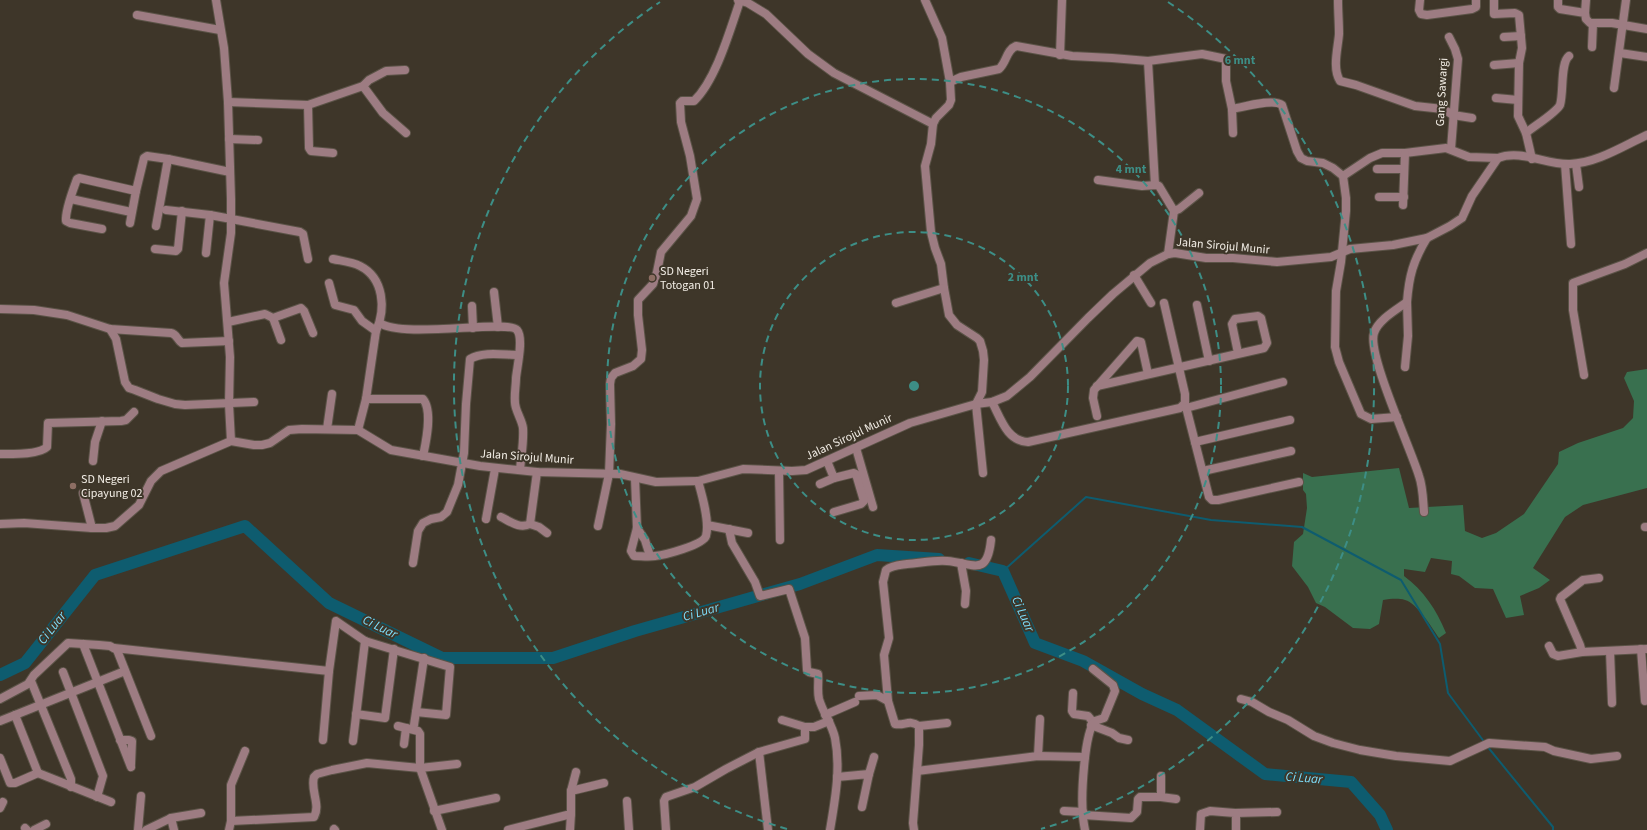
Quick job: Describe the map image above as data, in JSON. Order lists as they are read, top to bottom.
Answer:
{
  "streets": {
    "street": ["Gang Sawargi", "Jalan Sirojul Munir"]
  },
  "water": ["Ci Luar"],
  "places": ["SD Negeri Totogan 01", "SD Negeri Cipayung 02"],
  "rings": ["6 mnt", "4 mnt", "2 mnt"]
}
